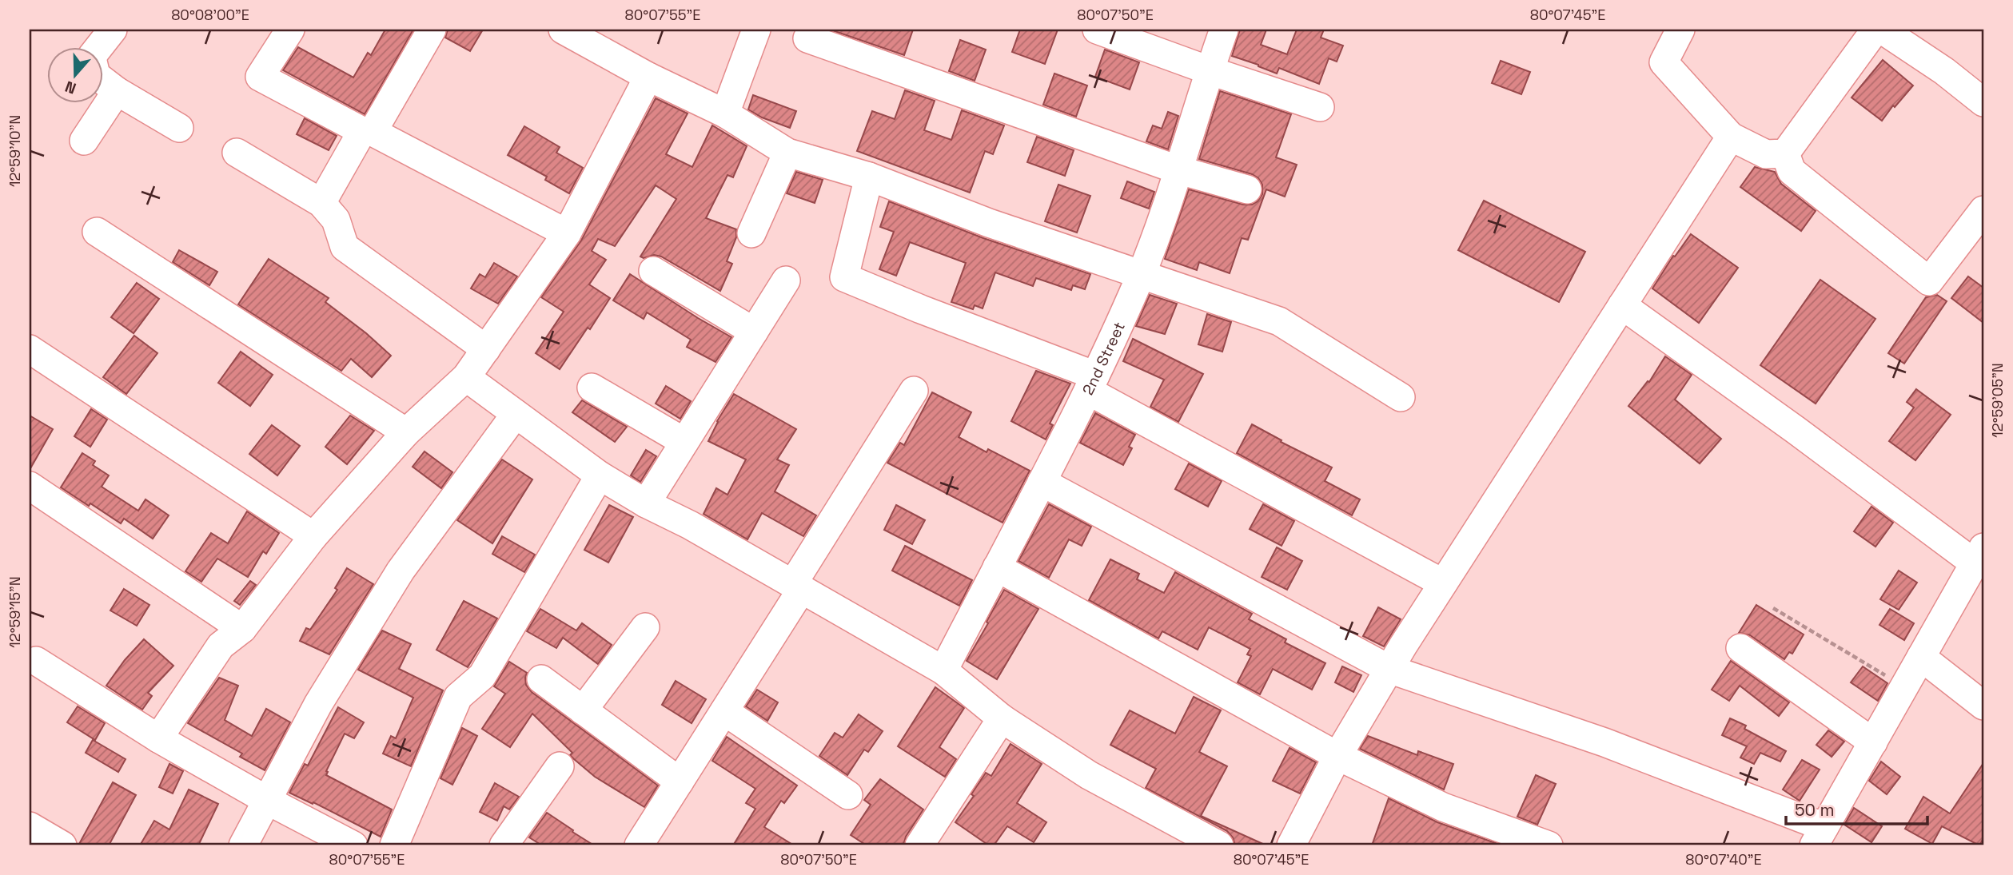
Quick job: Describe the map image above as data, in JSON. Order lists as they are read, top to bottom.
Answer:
{
  "streets": {
    "street": ["2nd Street"]
  },
  "scale_bar": "50 m",
  "north": "bottom",
  "coordinates": [
    "80°08'00\"E",
    "80°07'55\"E",
    "80°07'50\"E",
    "80°07'45\"E",
    "12°59'10\"N",
    "12°59'05\"N",
    "12°59'15\"N",
    "80°07'40\"E"
  ]
}
